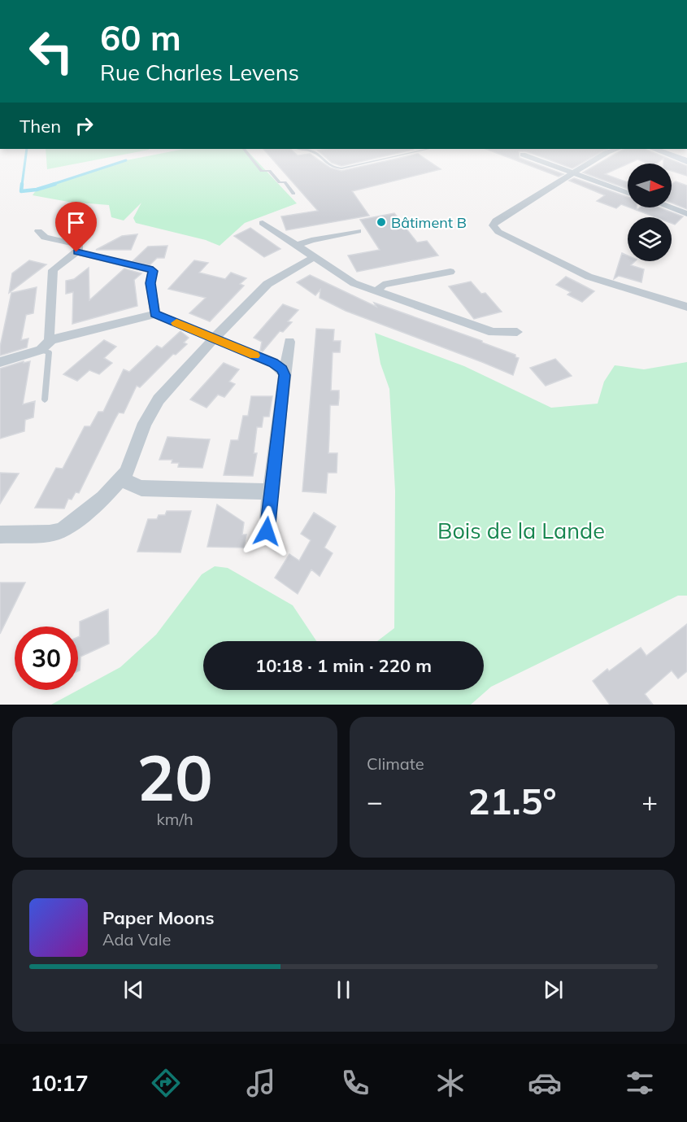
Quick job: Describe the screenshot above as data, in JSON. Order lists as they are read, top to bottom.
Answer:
{
  "parks": ["Bois de la Lande"],
  "places": ["Bâtiment B"],
  "north": "right",
  "page": {
    "turn": ["60 m", "Rue Charles Levens"],
    "then": "Then",
    "limit": "30",
    "trip": "10:18 · 1 min · 220 m",
    "tile": [
      ["20", "km/h"],
      "Climate"
    ],
    "heat": ["−", "21.5°", "+"],
    "song": ["Paper Moons", "Ada Vale"],
    "tabs": "10:17"
  }
}
